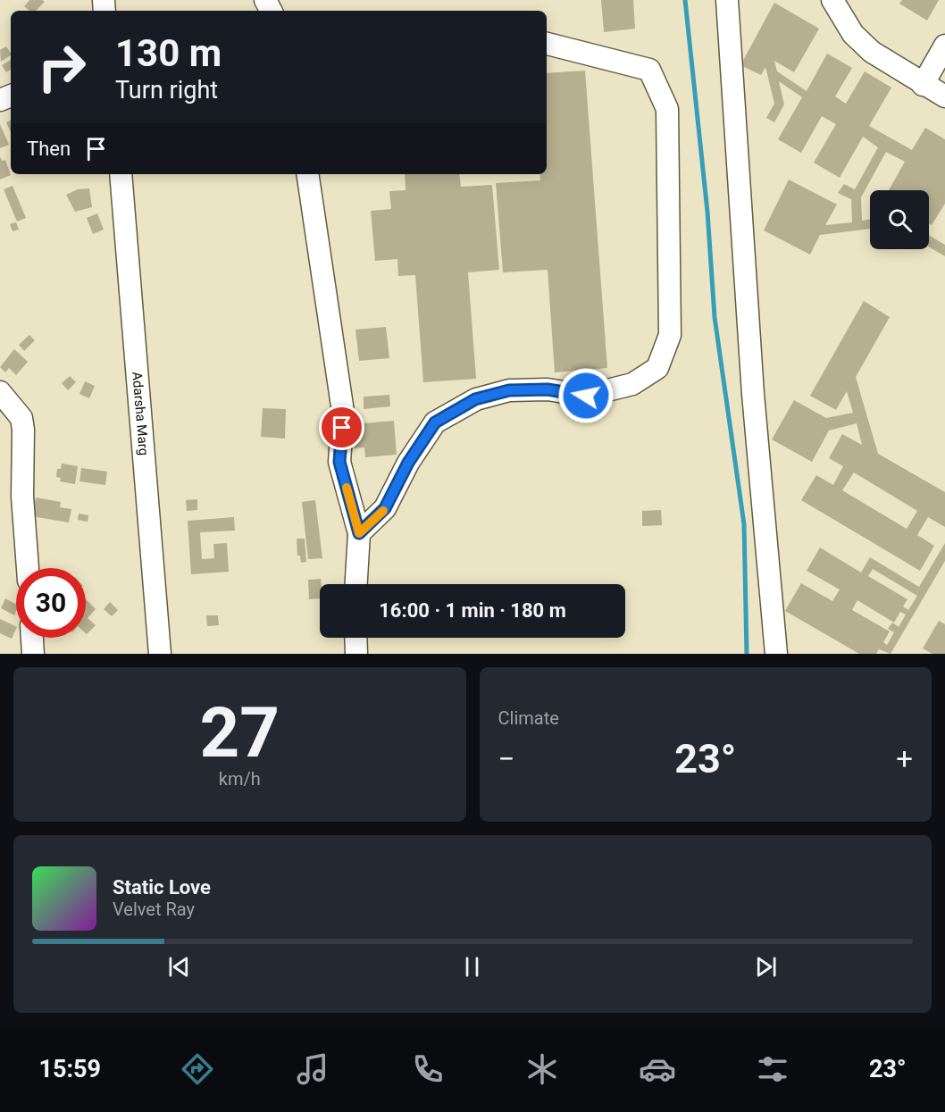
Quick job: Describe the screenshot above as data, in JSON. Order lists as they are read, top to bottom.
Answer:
{
  "streets": {
    "street": ["Adarsha Marg"]
  },
  "page": {
    "turn": ["130 m", "Turn right"],
    "then": "Then",
    "limit": "30",
    "trip": "16:00 · 1 min · 180 m",
    "tile": [
      ["27", "km/h"],
      "Climate"
    ],
    "heat": ["−", "23°", "+"],
    "song": ["Static Love", "Velvet Ray"],
    "tabs": ["15:59", "23°"]
  }
}
